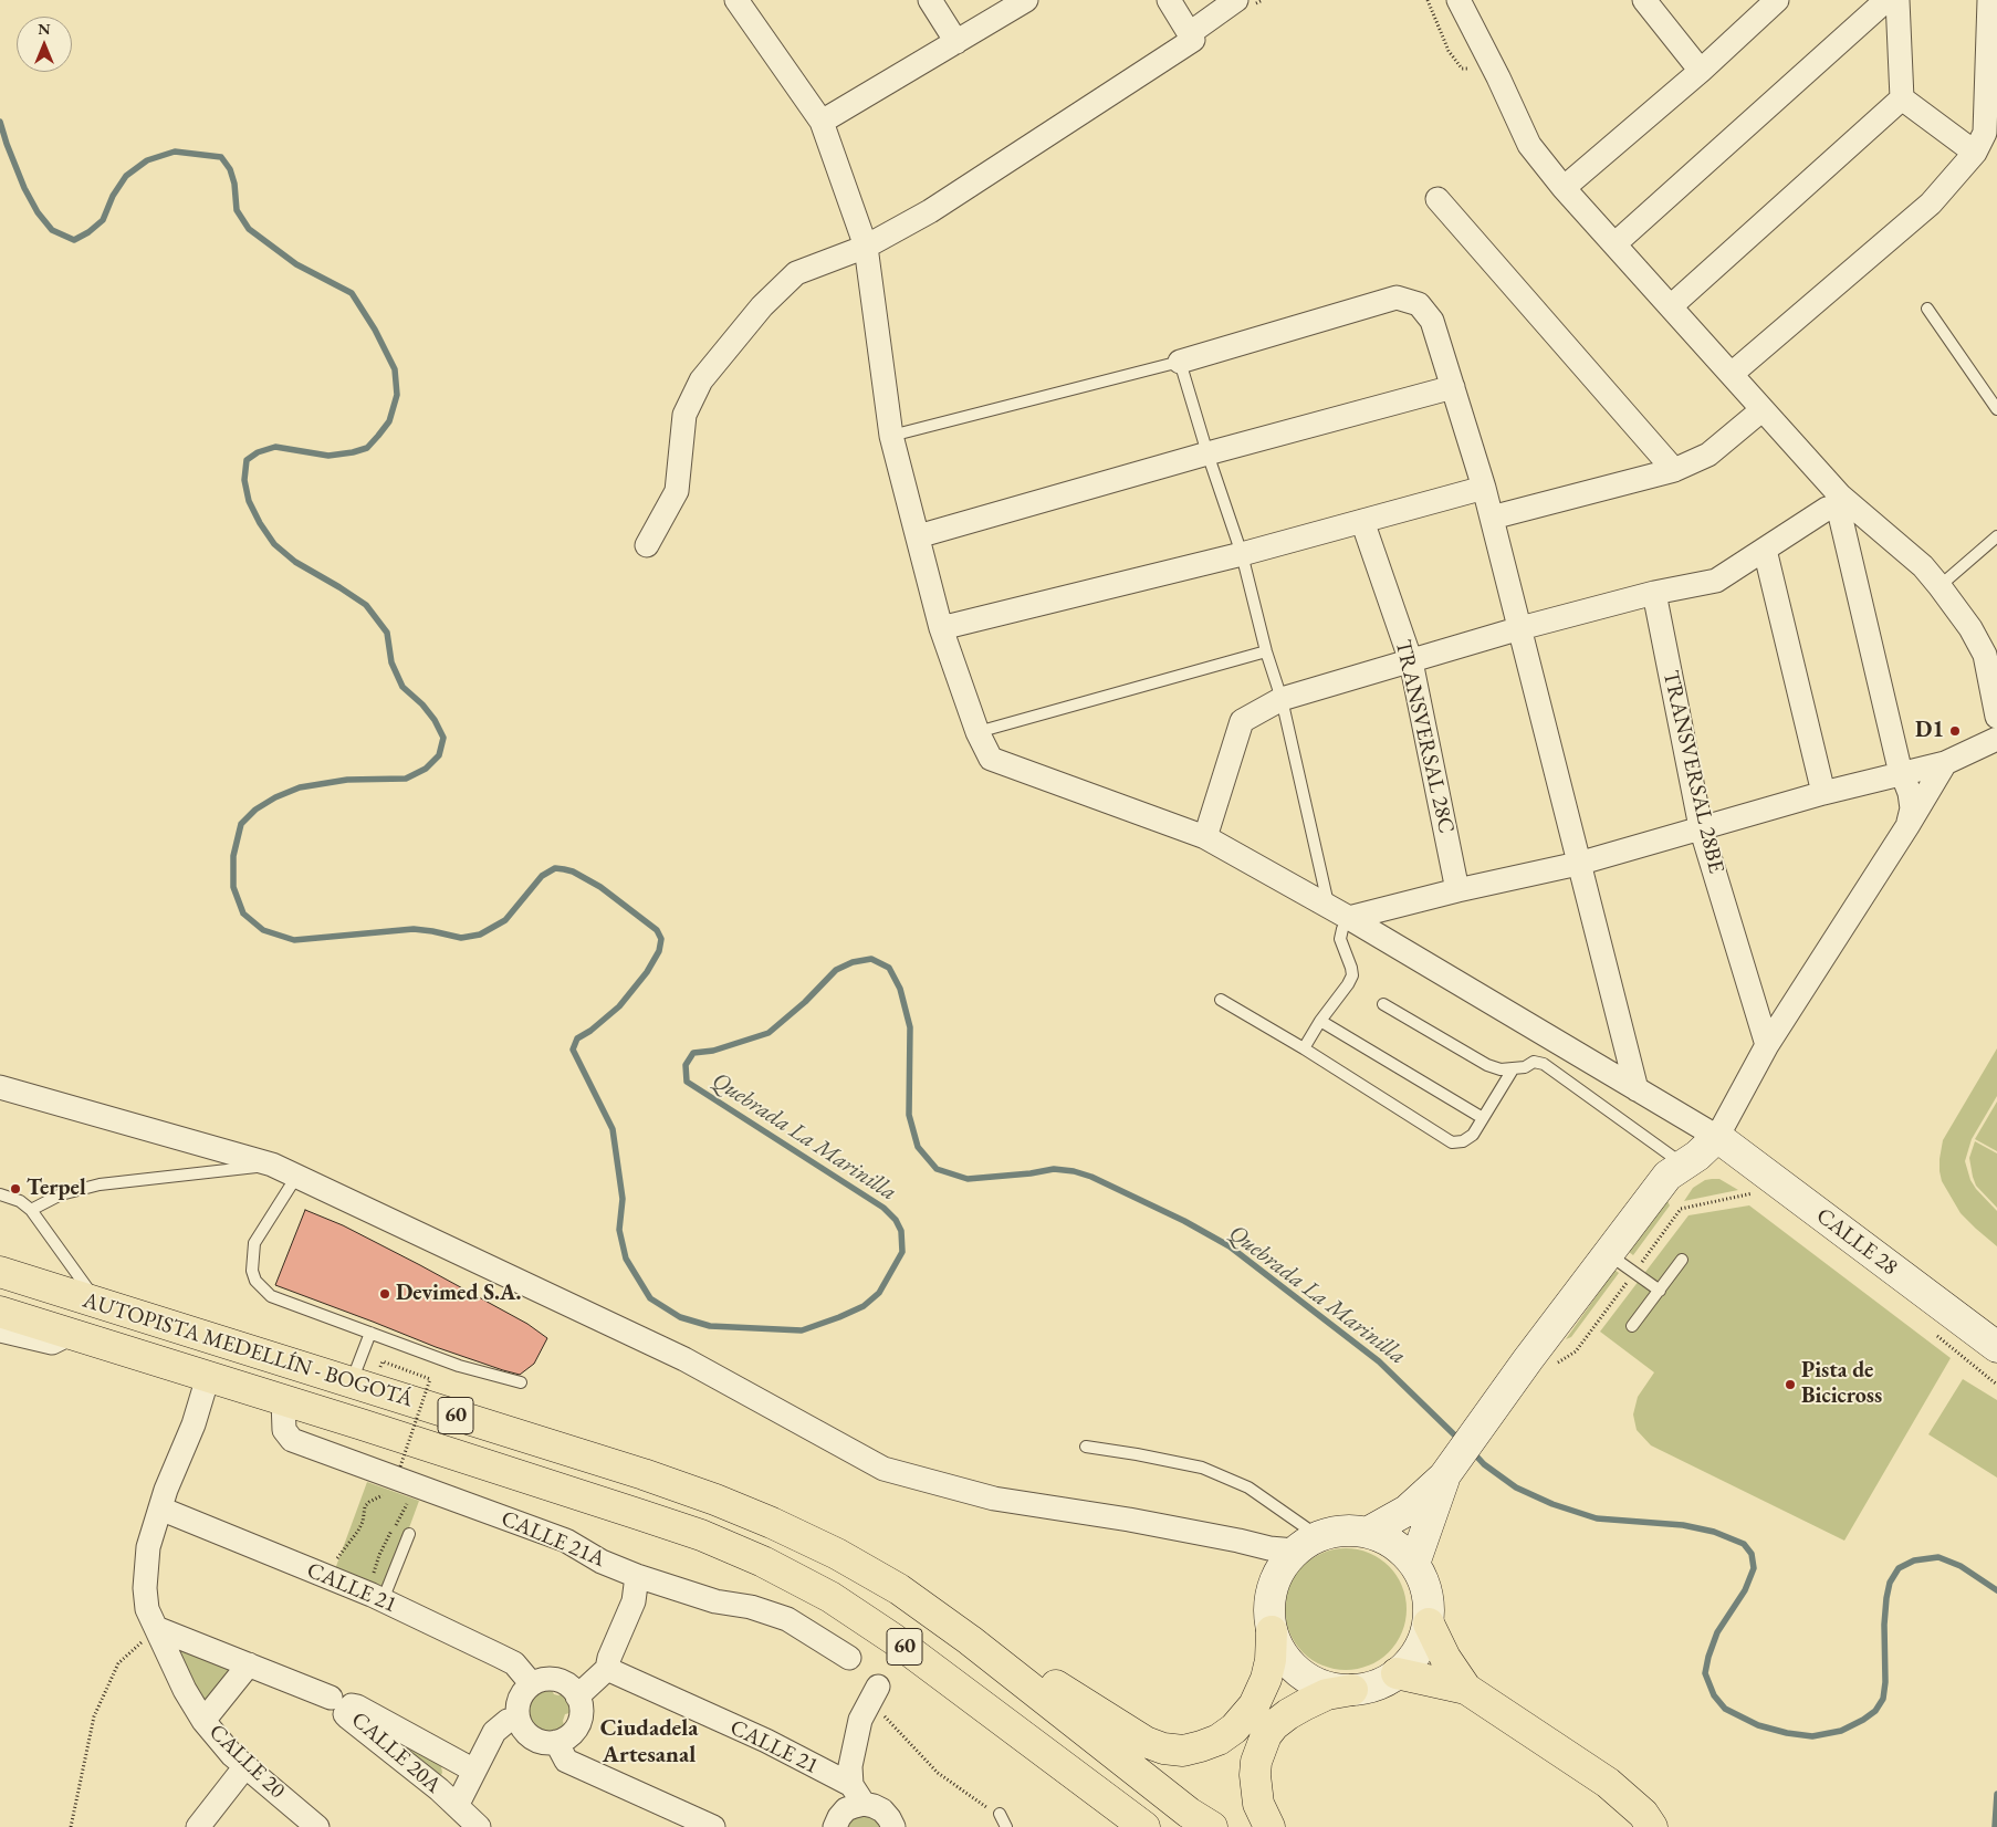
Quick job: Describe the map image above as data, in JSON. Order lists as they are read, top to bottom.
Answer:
{
  "streets": {
    "highway": ["AUTOPISTA MEDELLÍN - BOGOTÁ", "60"],
    "main road": ["CALLE 28"],
    "street": [
      "TRANSVERSAL 28C",
      "TRANSVERSAL 28BE",
      "CALLE 21A",
      "CALLE 21",
      "CALLE 20A",
      "CALLE 20"
    ]
  },
  "crossings": [
    ["AUTOPISTA MEDELLÍN - BOGOTÁ", "CALLE 21A"],
    ["AUTOPISTA MEDELLÍN - BOGOTÁ", "CALLE 20"],
    ["CALLE 21", "CALLE 20"],
    ["CALLE 20A", "CALLE 20"]
  ],
  "districts": ["Ciudadela Artesanal"],
  "water": ["Quebrada La Marinilla"],
  "places": [
    "D1",
    "Terpel",
    "Devimed S.A.",
    "Pista de Bicicross"
  ],
  "north": "top"
}
